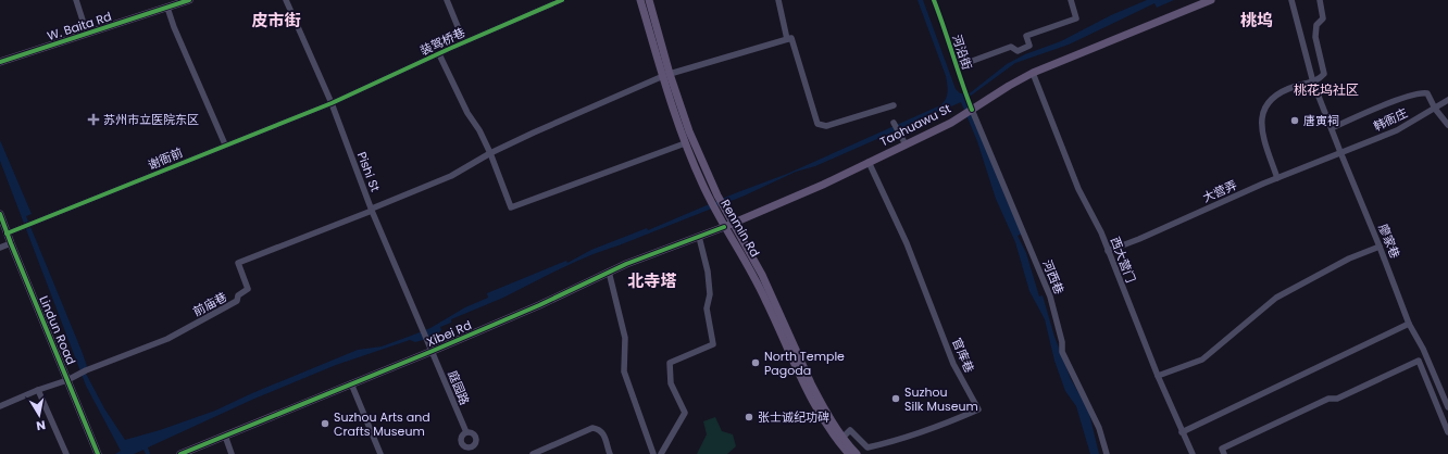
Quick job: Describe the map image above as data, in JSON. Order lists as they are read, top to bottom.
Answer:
{
  "streets": {
    "main road": [
      "W. Baita Rd",
      "Taohuawu St",
      "Renmin Rd",
      "Lindun Road",
      "Xibei Rd"
    ],
    "street": [
      "装驾桥巷",
      "韩衙庄",
      "谢衙前",
      "Pishi St",
      "大营弄",
      "廖家巷",
      "西大营门",
      "河西巷",
      "前庙巷",
      "官库巷",
      "庭园路"
    ],
    "cycle path": ["河沿街"]
  },
  "crossings": [
    ["装驾桥巷", "谢衙前"],
    ["装驾桥巷", "Pishi St"],
    ["韩衙庄", "大营弄"],
    ["韩衙庄", "廖家巷"],
    ["Taohuawu St", "Renmin Rd"],
    ["Taohuawu St", "西大营门"],
    ["Taohuawu St", "河西巷"],
    ["Taohuawu St", "Xibei Rd"],
    ["Taohuawu St", "官库巷"],
    ["谢衙前", "Pishi St"],
    ["谢衙前", "Lindun Road"],
    ["Pishi St", "前庙巷"],
    ["Pishi St", "Xibei Rd"],
    ["Pishi St", "庭园路"],
    ["大营弄", "廖家巷"],
    ["大营弄", "西大营门"],
    ["Renmin Rd", "Xibei Rd"],
    ["Renmin Rd", "官库巷"],
    ["前庙巷", "Lindun Road"],
    ["Xibei Rd", "庭园路"]
  ],
  "districts": [
    "皮市街",
    "桃坞",
    "桃花坞社区",
    "北寺塔"
  ],
  "places": {
    "health": ["苏州市立医院东区"],
    "other": [
      "唐寅祠",
      "North Temple Pagoda",
      "Suzhou Silk Museum",
      "张士诚纪功碑",
      "Suzhou Arts and Crafts Museum"
    ]
  },
  "north": "bottom"
}
